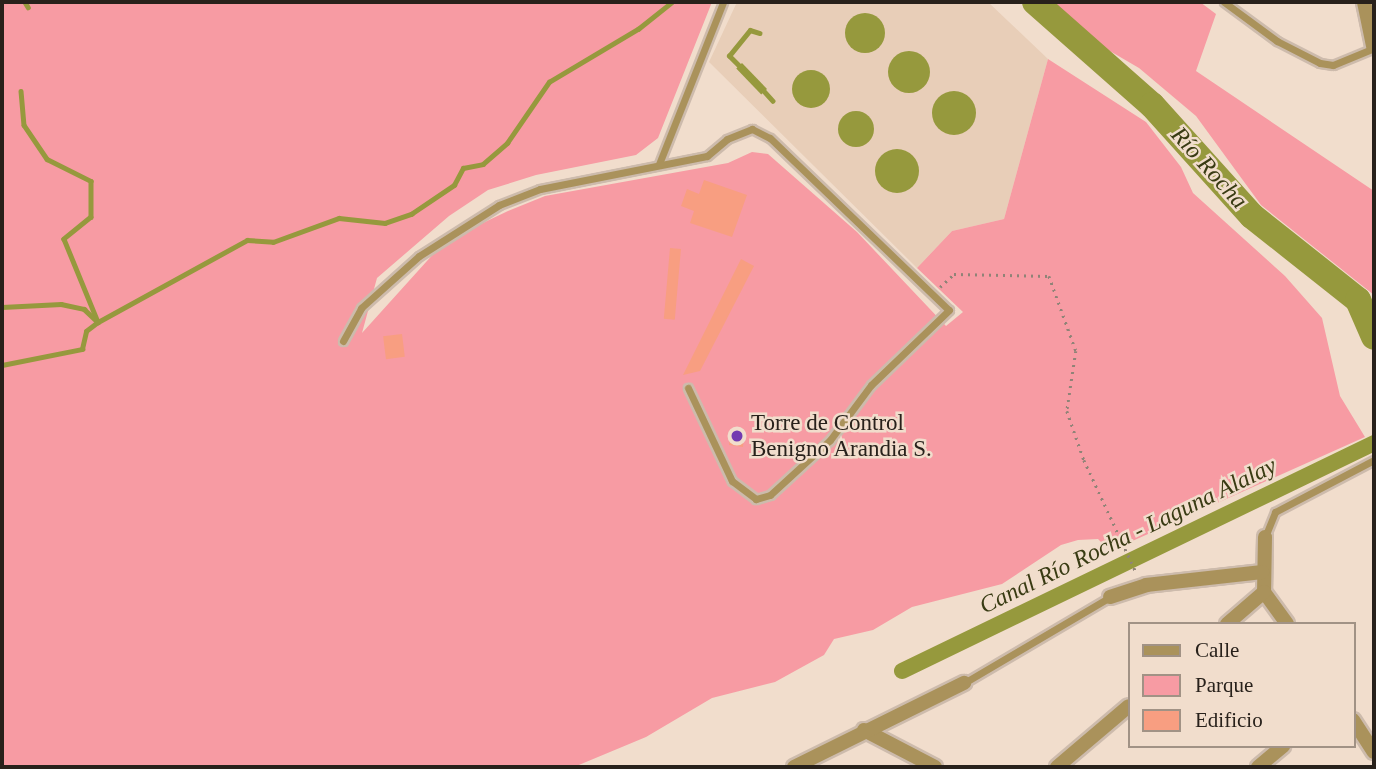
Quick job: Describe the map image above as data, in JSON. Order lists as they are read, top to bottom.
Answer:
{
  "water": ["Río Rocha", "Canal Río Rocha - Laguna Alalay"],
  "places": ["Torre de Control Benigno Arandia S."],
  "legend": ["Calle", "Parque", "Edificio"]
}
